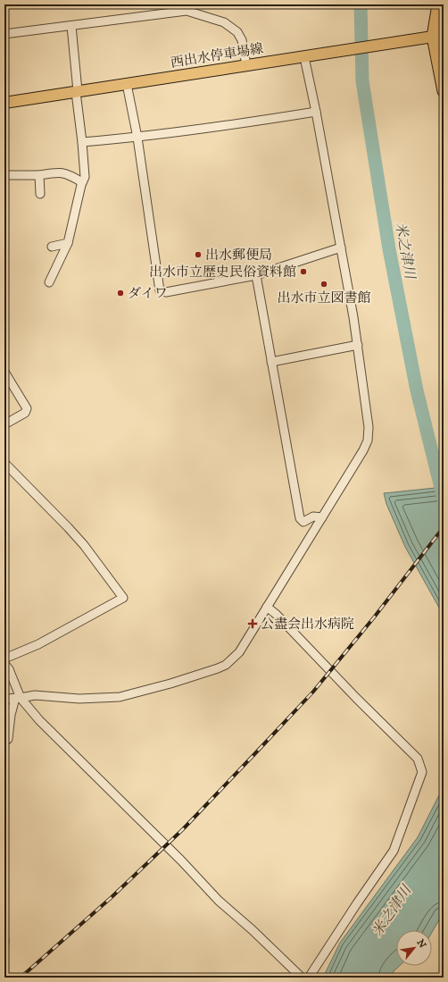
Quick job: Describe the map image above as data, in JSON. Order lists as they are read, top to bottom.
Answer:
{
  "streets": {
    "main road": ["西出水停車場線"]
  },
  "water": ["米之津川"],
  "places": {
    "other": [
      "出水郵便局",
      "出水市立歴史民俗資料館",
      "出水市立図書館",
      "ダイワ"
    ],
    "health": ["公盡会出水病院"]
  },
  "north": "top right"
}
